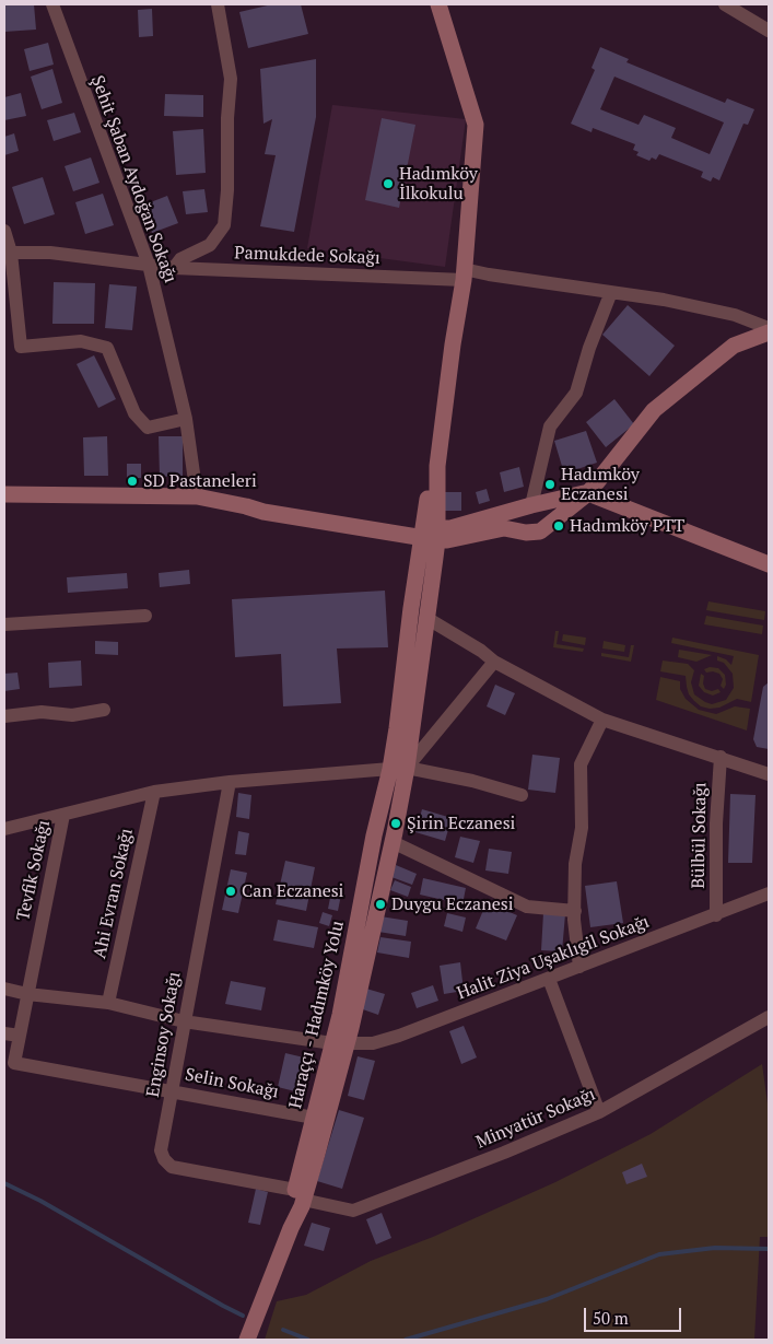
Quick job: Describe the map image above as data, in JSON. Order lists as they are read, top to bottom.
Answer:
{
  "streets": {
    "main road": ["Haraççı - Hadımköy Yolu"],
    "street": [
      "Şehit Şaban Aydoğan Sokağı",
      "Pamukdede Sokağı",
      "Bülbül Sokağı",
      "Tevfik Sokağı",
      "Ahi Evran Sokağı",
      "Halit Ziya Uşaklıgil Sokağı",
      "Enginsoy Sokağı",
      "Selin Sokağı",
      "Minyatür Sokağı"
    ]
  },
  "crossings": [
    ["Şehit Şaban Aydoğan Sokağı", "Pamukdede Sokağı"],
    ["Bülbül Sokağı", "Halit Ziya Uşaklıgil Sokağı"],
    ["Tevfik Sokağı", "Halit Ziya Uşaklıgil Sokağı"],
    ["Tevfik Sokağı", "Selin Sokağı"],
    ["Ahi Evran Sokağı", "Halit Ziya Uşaklıgil Sokağı"],
    ["Halit Ziya Uşaklıgil Sokağı", "Haraççı - Hadımköy Yolu"],
    ["Halit Ziya Uşaklıgil Sokağı", "Enginsoy Sokağı"],
    ["Haraççı - Hadımköy Yolu", "Enginsoy Sokağı"],
    ["Haraççı - Hadımköy Yolu", "Selin Sokağı"],
    ["Haraççı - Hadımköy Yolu", "Minyatür Sokağı"],
    ["Enginsoy Sokağı", "Selin Sokağı"],
    ["Enginsoy Sokağı", "Minyatür Sokağı"]
  ],
  "places": [
    "Hadımköy İlkokulu",
    "SD Pastaneleri",
    "Hadımköy Eczanesi",
    "Hadımköy PTT",
    "Şirin Eczanesi",
    "Can Eczanesi",
    "Duygu Eczanesi"
  ],
  "scale_bar": "50 m"
}
